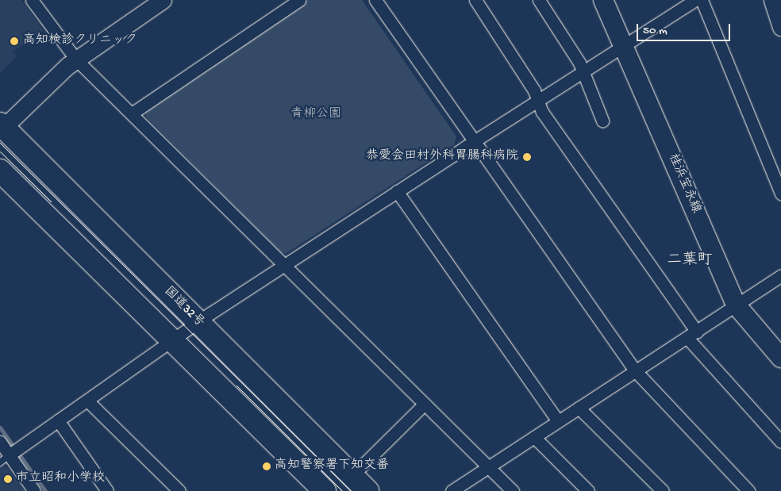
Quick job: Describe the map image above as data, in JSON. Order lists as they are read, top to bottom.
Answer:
{
  "streets": {
    "highway": ["国道32号"],
    "main road": ["桂浜宝永線"]
  },
  "districts": ["二葉町"],
  "parks": ["青柳公園"],
  "places": [
    "高知検診クリニック",
    "恭愛会田村外科胃腸科病院",
    "高知警察署下知交番",
    "市立昭和小学校"
  ],
  "scale_bar": "50 m"
}
